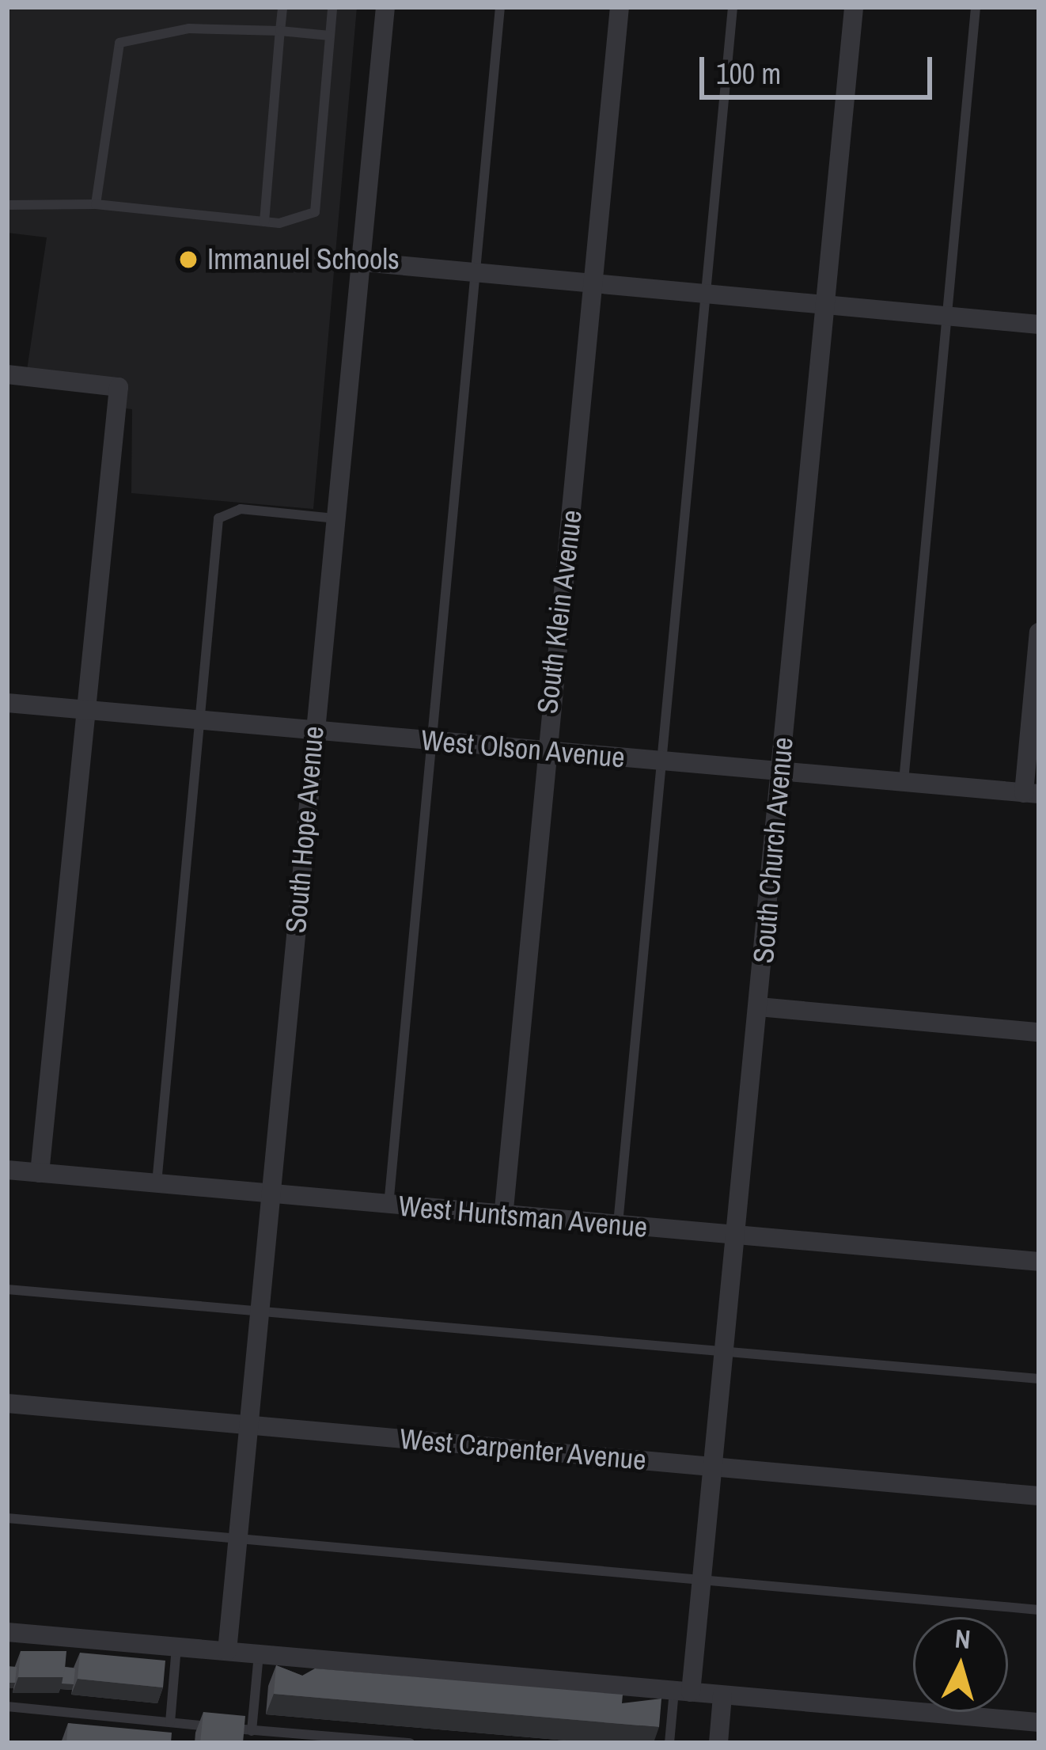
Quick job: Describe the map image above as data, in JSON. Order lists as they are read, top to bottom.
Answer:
{
  "streets": {
    "street": [
      "South Klein Avenue",
      "West Olson Avenue",
      "South Hope Avenue",
      "South Church Avenue",
      "West Huntsman Avenue",
      "West Carpenter Avenue"
    ]
  },
  "crossings": [
    ["South Klein Avenue", "West Olson Avenue"],
    ["South Klein Avenue", "West Huntsman Avenue"],
    ["West Olson Avenue", "South Hope Avenue"],
    ["West Olson Avenue", "South Church Avenue"],
    ["South Hope Avenue", "West Huntsman Avenue"],
    ["South Hope Avenue", "West Carpenter Avenue"],
    ["South Church Avenue", "West Huntsman Avenue"],
    ["South Church Avenue", "West Carpenter Avenue"]
  ],
  "places": ["Immanuel Schools"],
  "scale_bar": "100 m",
  "north": "top"
}
